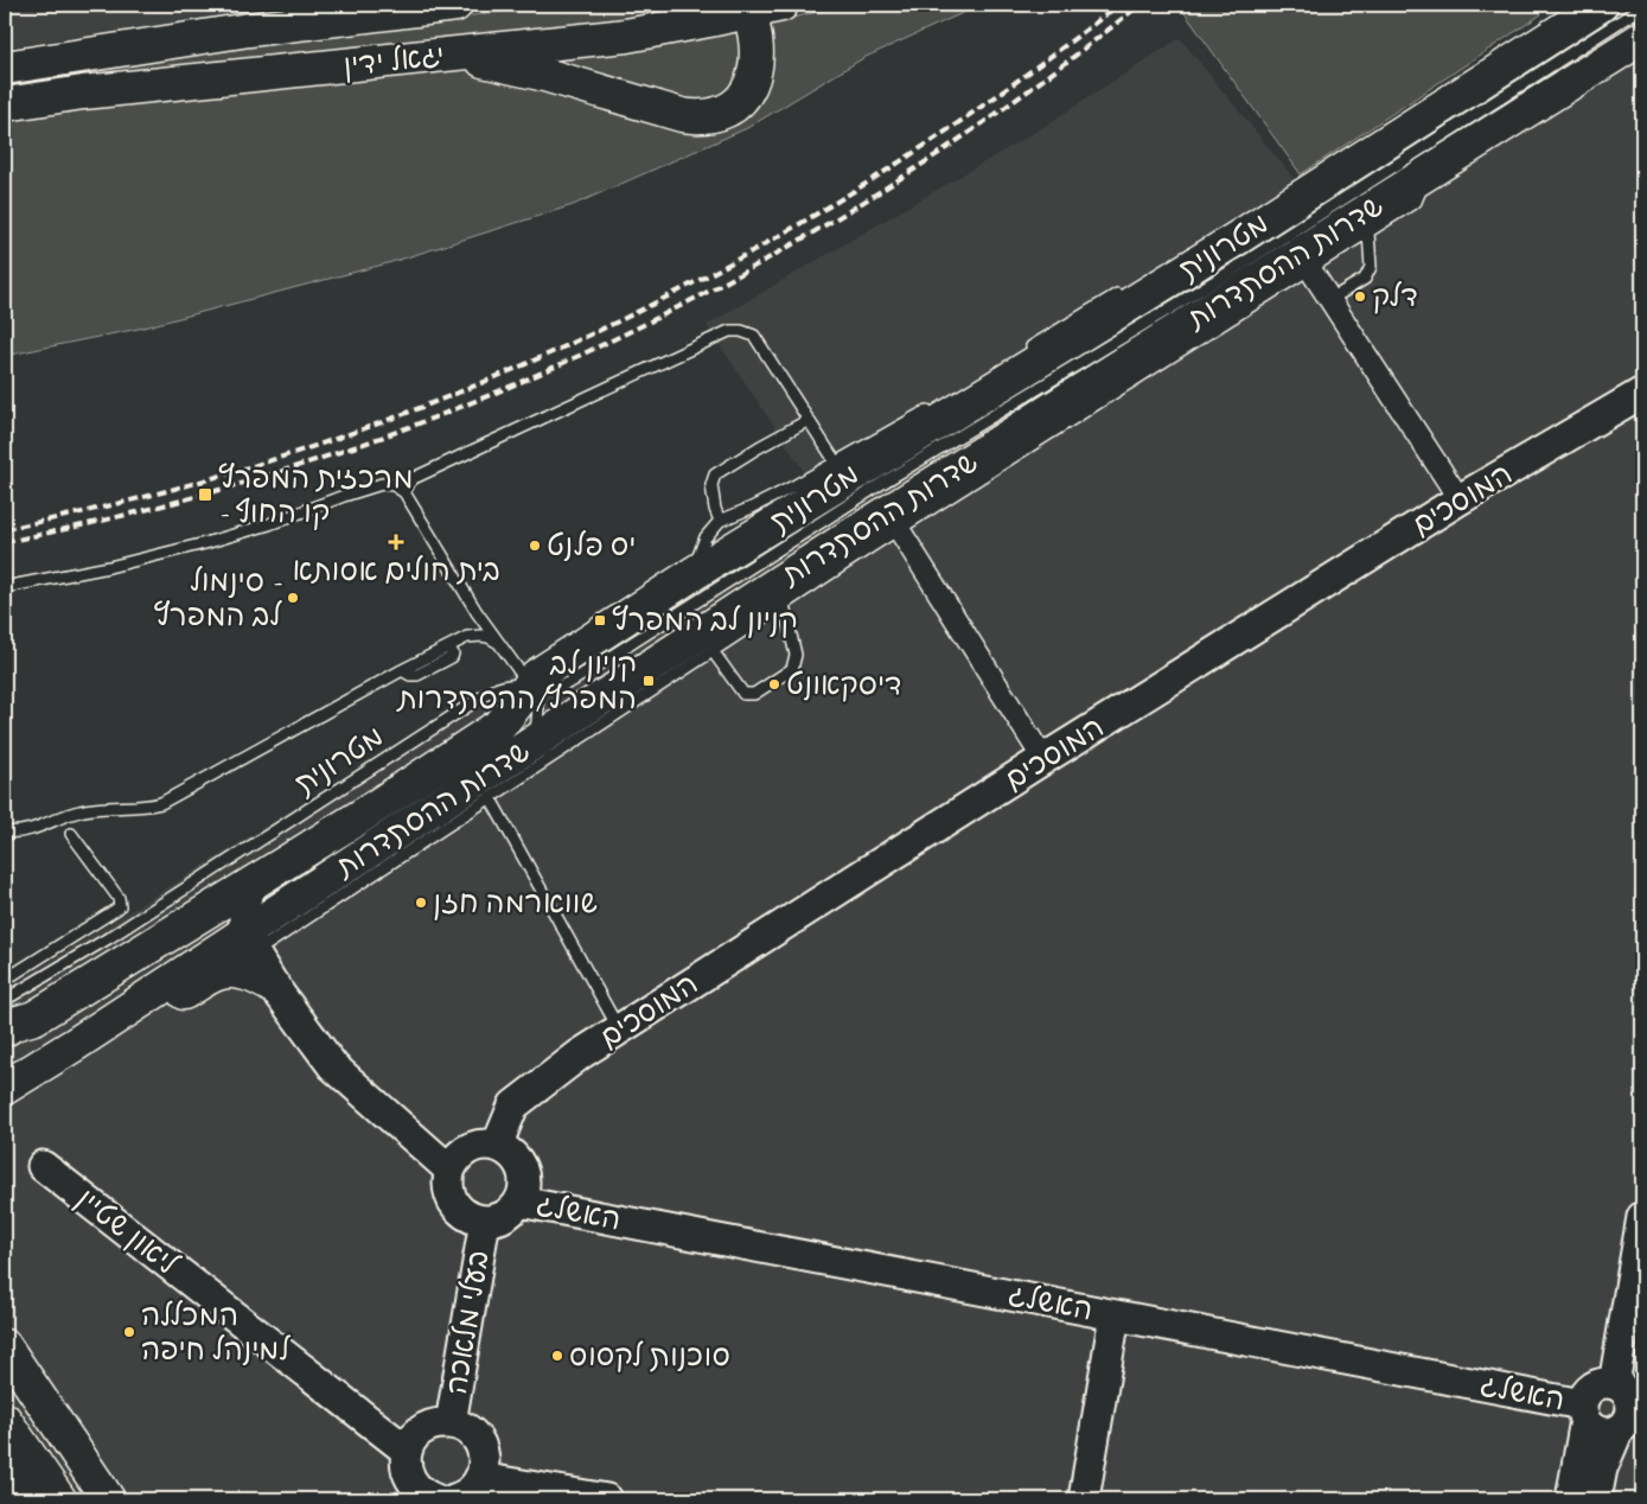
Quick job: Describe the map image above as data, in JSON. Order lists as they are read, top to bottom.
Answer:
{
  "streets": {
    "highway": ["יגאל ידין", "שדרות ההסתדרות"],
    "street": [
      "המוסכים",
      "האשלג",
      "ליאון שטיין",
      "בעלי מלאכה"
    ],
    "lane": ["מטרונית"]
  },
  "crossings": [
    ["מטרונית", "שדרות ההסתדרות"],
    ["המוסכים", "האשלג"],
    ["המוסכים", "בעלי מלאכה"],
    ["האשלג", "בעלי מלאכה"]
  ],
  "places": {
    "other": [
      "דלק",
      "יס פלנט",
      "סינמול - לב המפרץ",
      "דיסקאונט",
      "שווארמה חזן",
      "המכללה למינהל חיפה",
      "סוכנות לקסוס"
    ],
    "transit": ["מרכזית המפרץ - קו החוף", "קניון לב המפרץ", "קניון לב המפרץ/ההסתדרות"],
    "health": ["בית חולים אסותא"]
  }
}
